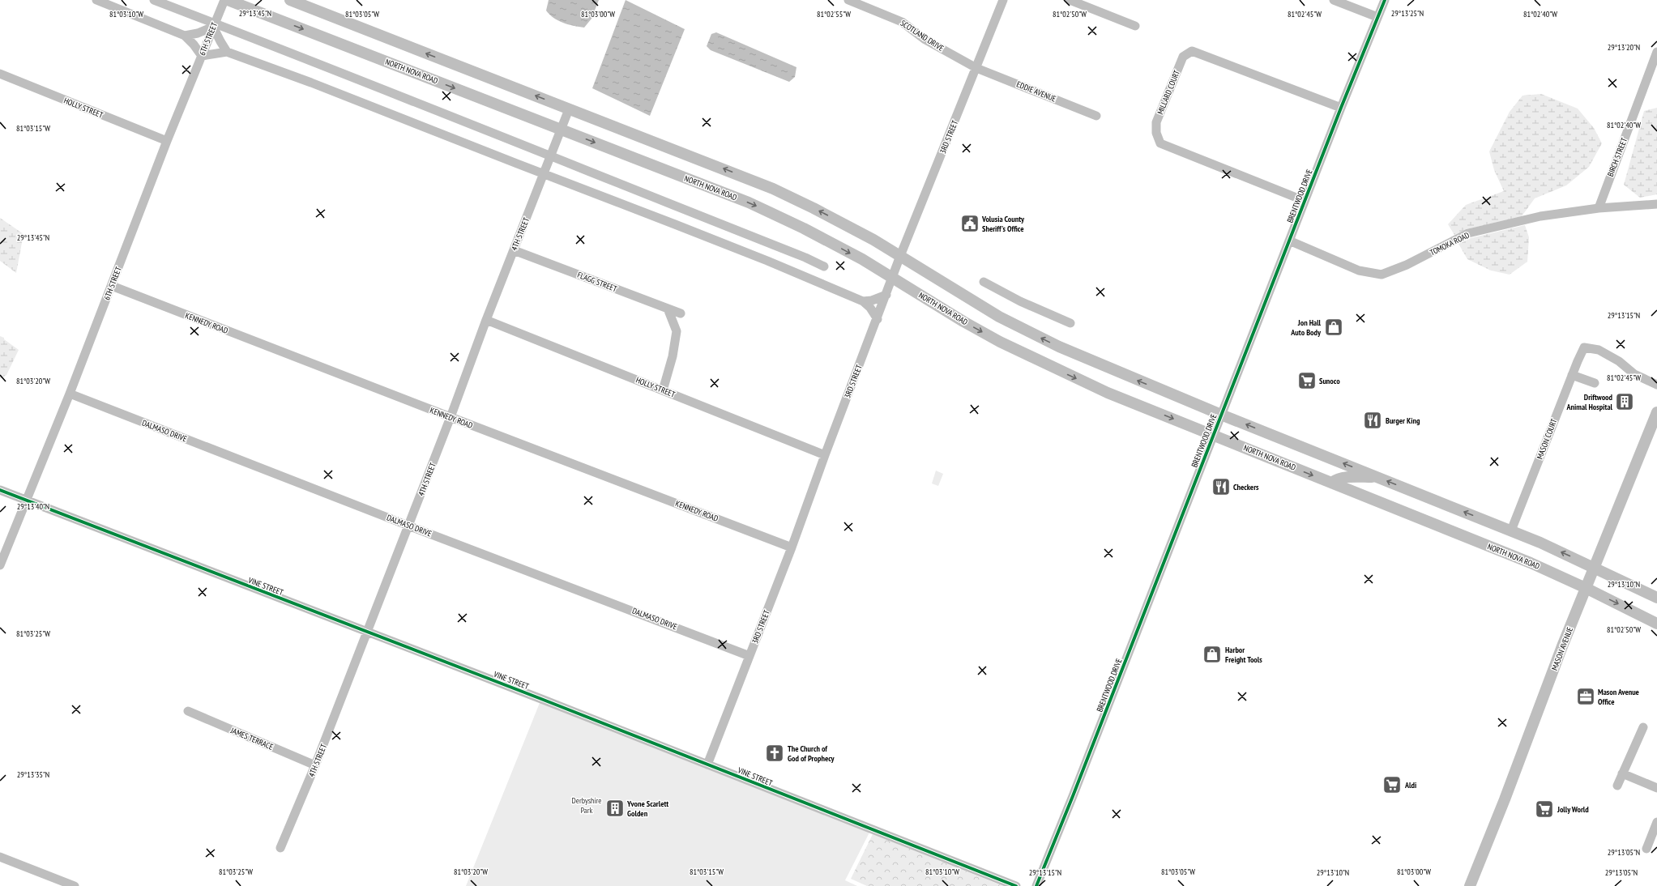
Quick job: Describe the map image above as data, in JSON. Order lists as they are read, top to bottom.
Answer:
{
  "streets": {
    "main road": ["NORTH NOVA ROAD", "MASON AVENUE"],
    "street": [
      "SCOTLAND DRIVE",
      "6TH STREET",
      "EDDIE AVENUE",
      "MILLARD COURT",
      "HOLLY STREET",
      "3RD STREET",
      "BIRCH STREET",
      "BRENTWOOD DRIVE",
      "4TH STREET",
      "TOMOKA ROAD",
      "FLAGG STREET",
      "KENNEDY ROAD",
      "DALMASO DRIVE",
      "MASON COURT",
      "VINE STREET",
      "JAMES TERRACE"
    ]
  },
  "crossings": [
    ["SCOTLAND DRIVE", "EDDIE AVENUE"],
    ["SCOTLAND DRIVE", "3RD STREET"],
    ["6TH STREET", "HOLLY STREET"],
    ["6TH STREET", "KENNEDY ROAD"],
    ["6TH STREET", "DALMASO DRIVE"],
    ["6TH STREET", "VINE STREET"],
    ["NORTH NOVA ROAD", "3RD STREET"],
    ["NORTH NOVA ROAD", "BRENTWOOD DRIVE"],
    ["NORTH NOVA ROAD", "4TH STREET"],
    ["NORTH NOVA ROAD", "MASON AVENUE"],
    ["EDDIE AVENUE", "3RD STREET"],
    ["MILLARD COURT", "BRENTWOOD DRIVE"],
    ["HOLLY STREET", "3RD STREET"],
    ["HOLLY STREET", "4TH STREET"],
    ["3RD STREET", "KENNEDY ROAD"],
    ["3RD STREET", "DALMASO DRIVE"],
    ["3RD STREET", "VINE STREET"],
    ["BIRCH STREET", "TOMOKA ROAD"],
    ["BRENTWOOD DRIVE", "TOMOKA ROAD"],
    ["4TH STREET", "FLAGG STREET"],
    ["4TH STREET", "KENNEDY ROAD"],
    ["4TH STREET", "DALMASO DRIVE"],
    ["4TH STREET", "VINE STREET"],
    ["4TH STREET", "JAMES TERRACE"]
  ],
  "parks": ["Derbyshire Park"],
  "places": {
    "public building": ["Volusia County Sheriff's Office"],
    "shop": ["Jon Hall Auto Body", "Harbor Freight Tools"],
    "supermarket": ["Sunoco", "Aldi", "Jolly World"],
    "building": ["Driftwood Animal Hospital", "Yvone Scarlett Golden"],
    "restaurant": ["Burger King", "Checkers"],
    "office": ["Mason Avenue Office"],
    "church": ["The Church of God of Prophecy"]
  },
  "coordinates": [
    "29°13'45\"N",
    "29°13'25\"N",
    "81°03'05\"W",
    "81°03'00\"W",
    "81°02'55\"W",
    "81°02'50\"W",
    "81°02'45\"W",
    "81°03'10\"W",
    "81°02'40\"W",
    "29°13'20\"N",
    "81°03'15\"W",
    "29°13'15\"N",
    "81°03'20\"W",
    "29°13'40\"N",
    "29°13'10\"N",
    "81°03'25\"W",
    "29°13'35\"N",
    "29°13'05\"N"
  ]
}
